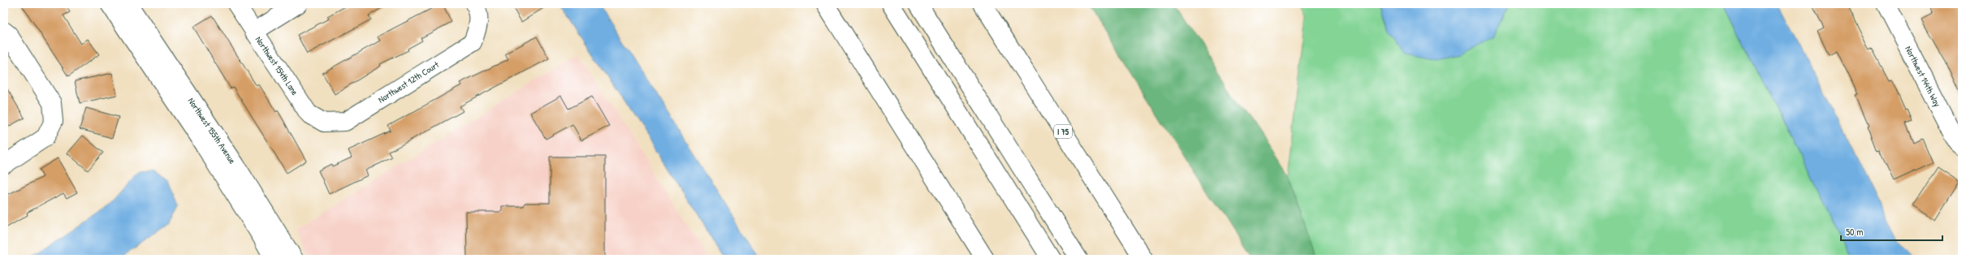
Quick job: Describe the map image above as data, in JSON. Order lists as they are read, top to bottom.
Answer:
{
  "streets": {
    "main road": [
      "Northwest 154th Lane",
      "Northwest 144th Way",
      "Northwest 12th Court",
      "Northwest 155th Avenue",
      "I 75"
    ]
  },
  "crossings": [
    ["Northwest 154th Lane", "Northwest 12th Court"]
  ],
  "scale_bar": "50 m"
}
